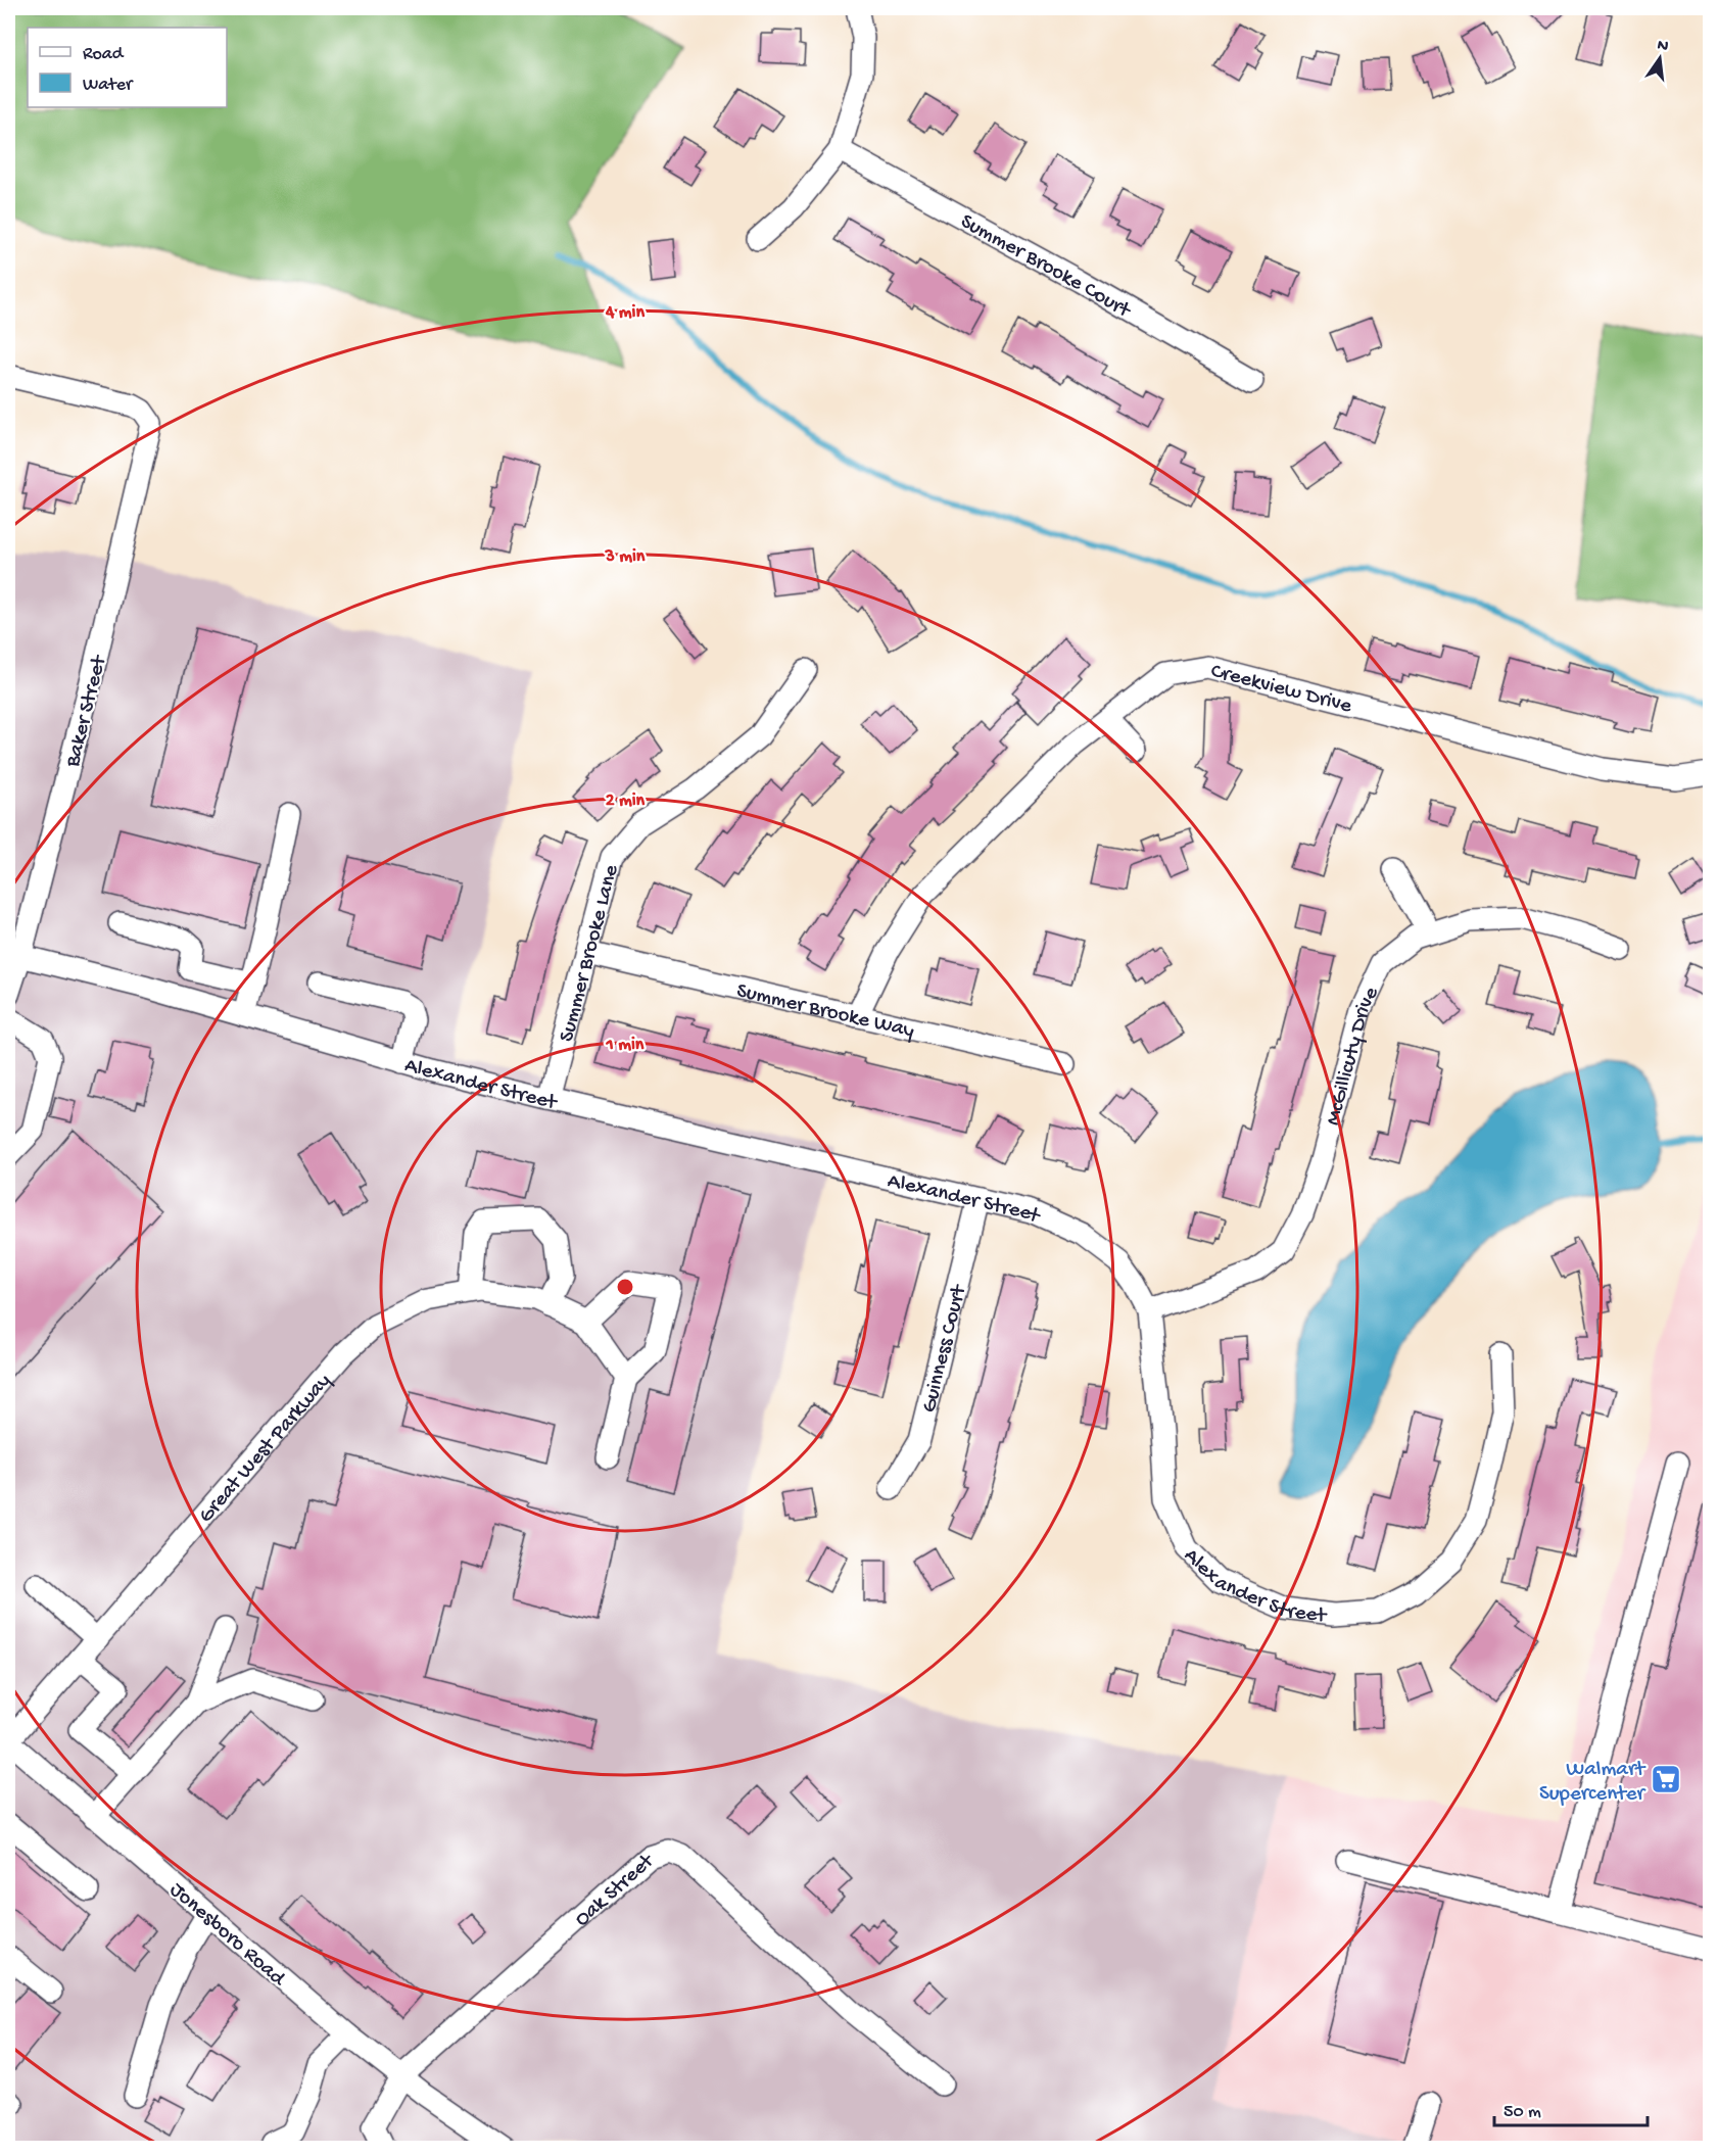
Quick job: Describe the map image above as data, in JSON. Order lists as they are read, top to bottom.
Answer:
{
  "streets": {
    "street": [
      "Summer Brooke Court",
      "Creekview Drive",
      "Baker Street",
      "Summer Brooke Lane",
      "Summer Brooke Way",
      "McGillicuty Drive",
      "Alexander Street",
      "Guinness Court",
      "Great West Parkway",
      "Oak Street",
      "Jonesboro Road"
    ]
  },
  "crossings": [
    ["Creekview Drive", "Summer Brooke Way"],
    ["Baker Street", "Alexander Street"],
    ["Summer Brooke Lane", "Summer Brooke Way"],
    ["Summer Brooke Lane", "Alexander Street"],
    ["McGillicuty Drive", "Alexander Street"],
    ["Alexander Street", "Guinness Court"],
    ["Great West Parkway", "Jonesboro Road"],
    ["Oak Street", "Jonesboro Road"]
  ],
  "places": {
    "supermarket": ["Walmart Supercenter"]
  },
  "legend": ["Road", "Water"],
  "scale_bar": "50 m",
  "north": "top",
  "rings": [
    "4 min",
    "3 min",
    "2 min",
    "1 min"
  ]
}
